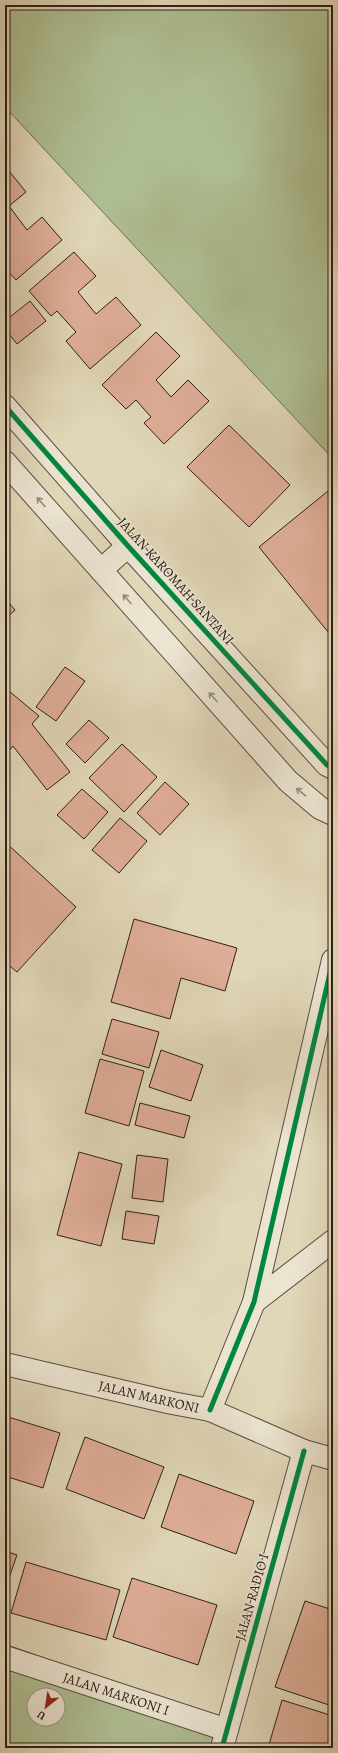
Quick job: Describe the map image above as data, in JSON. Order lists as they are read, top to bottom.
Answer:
{
  "streets": {
    "street": [
      "JALAN KAROMAH SANTANI",
      "JALAN MARKONI",
      "JALAN RADIO I",
      "JALAN MARKONI I"
    ]
  },
  "crossings": [
    ["JALAN MARKONI", "JALAN RADIO I"],
    ["JALAN RADIO I", "JALAN MARKONI I"]
  ],
  "north": "bottom left"
}
